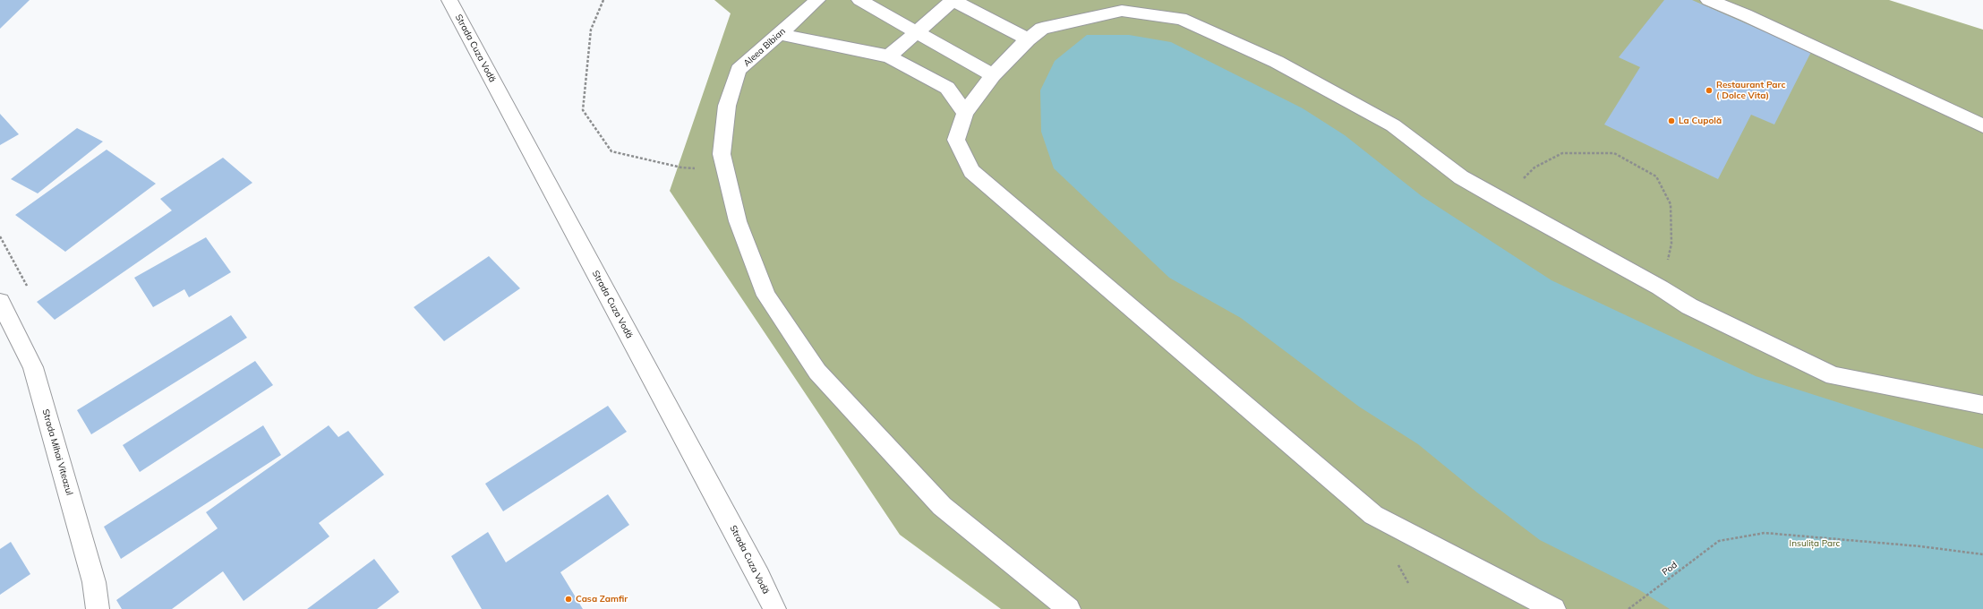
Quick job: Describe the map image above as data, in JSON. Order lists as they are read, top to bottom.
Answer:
{
  "streets": {
    "street": ["Aleea Bibian", "Strada Cuza Vodă", "Strada Mihai Viteazul"],
    "path": ["Pod"]
  },
  "parks": ["Insulița Parc"],
  "places": ["Restaurant Parc ( Dolce Vita)", "La Cupolă", "Casa Zamfir"]
}
